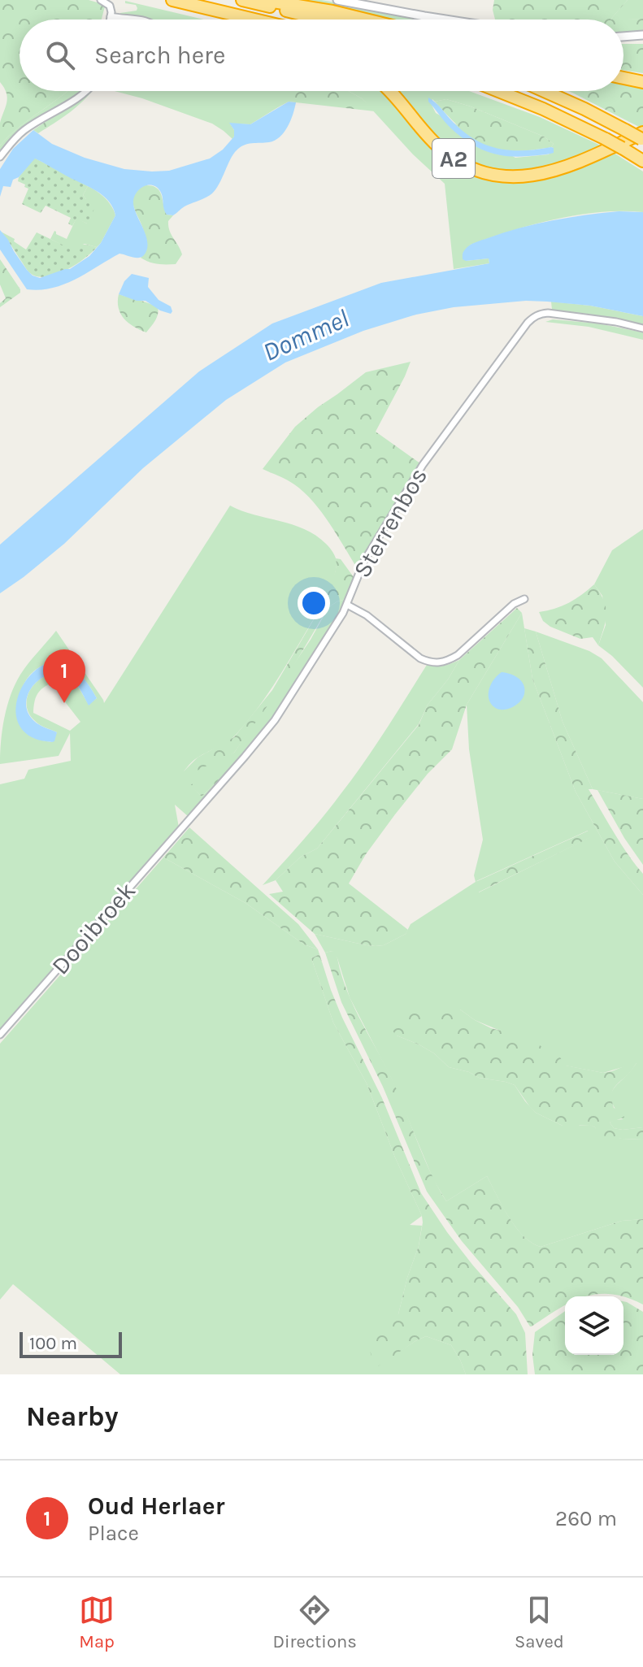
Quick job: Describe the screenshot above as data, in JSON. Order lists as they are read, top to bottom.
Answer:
{
  "streets": {
    "highway": ["A2"],
    "street": ["Sterrenbos", "Dooibroek"]
  },
  "crossings": [
    ["Sterrenbos", "Dooibroek"]
  ],
  "water": ["Dommel"],
  "scale_bar": "100 m",
  "page": {
    "search": "Search here",
    "pins": "1",
    "scale": "100 m",
    "heading": "Nearby",
    "list": [
      {
        "mark": "1",
        "name": "Oud Herlaer",
        "note": "Place",
        "value": "260 m"
      }
    ],
    "nav": ["Map", "Directions", "Saved"]
  }
}
